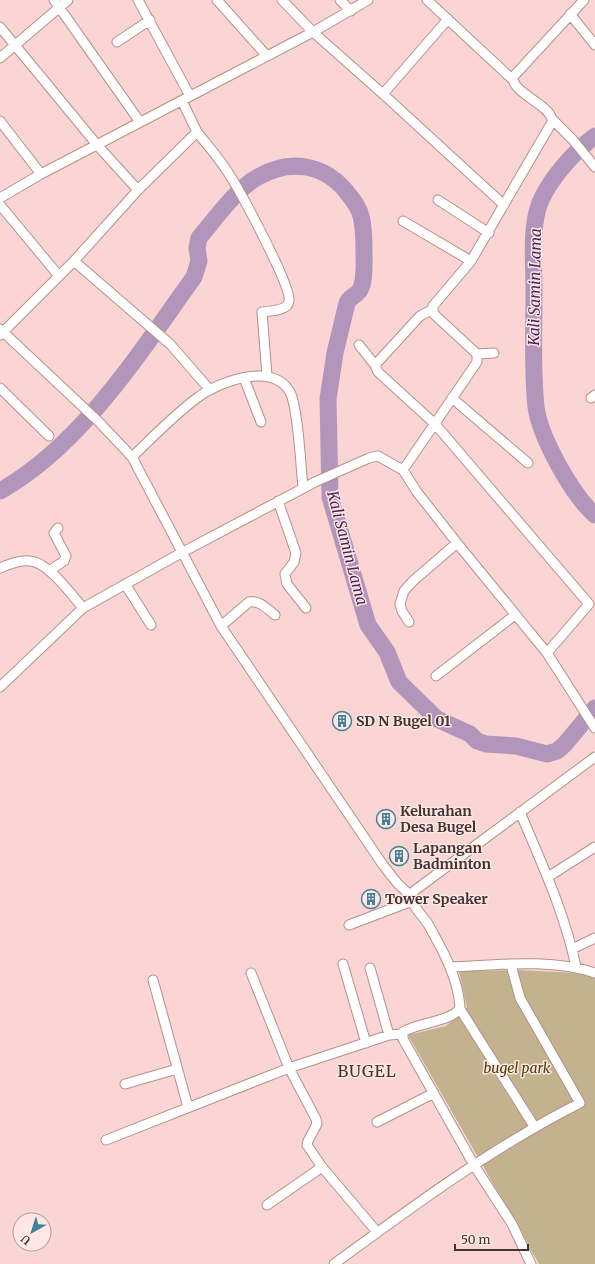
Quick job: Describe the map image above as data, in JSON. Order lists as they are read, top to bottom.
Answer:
{
  "districts": ["BUGEL"],
  "water": ["Kali Samin Lama"],
  "parks": ["bugel park"],
  "places": {
    "building": [
      "SD N Bugel 01",
      "Kelurahan Desa Bugel",
      "Lapangan Badminton",
      "Tower Speaker"
    ]
  },
  "scale_bar": "50 m",
  "north": "bottom left"
}
